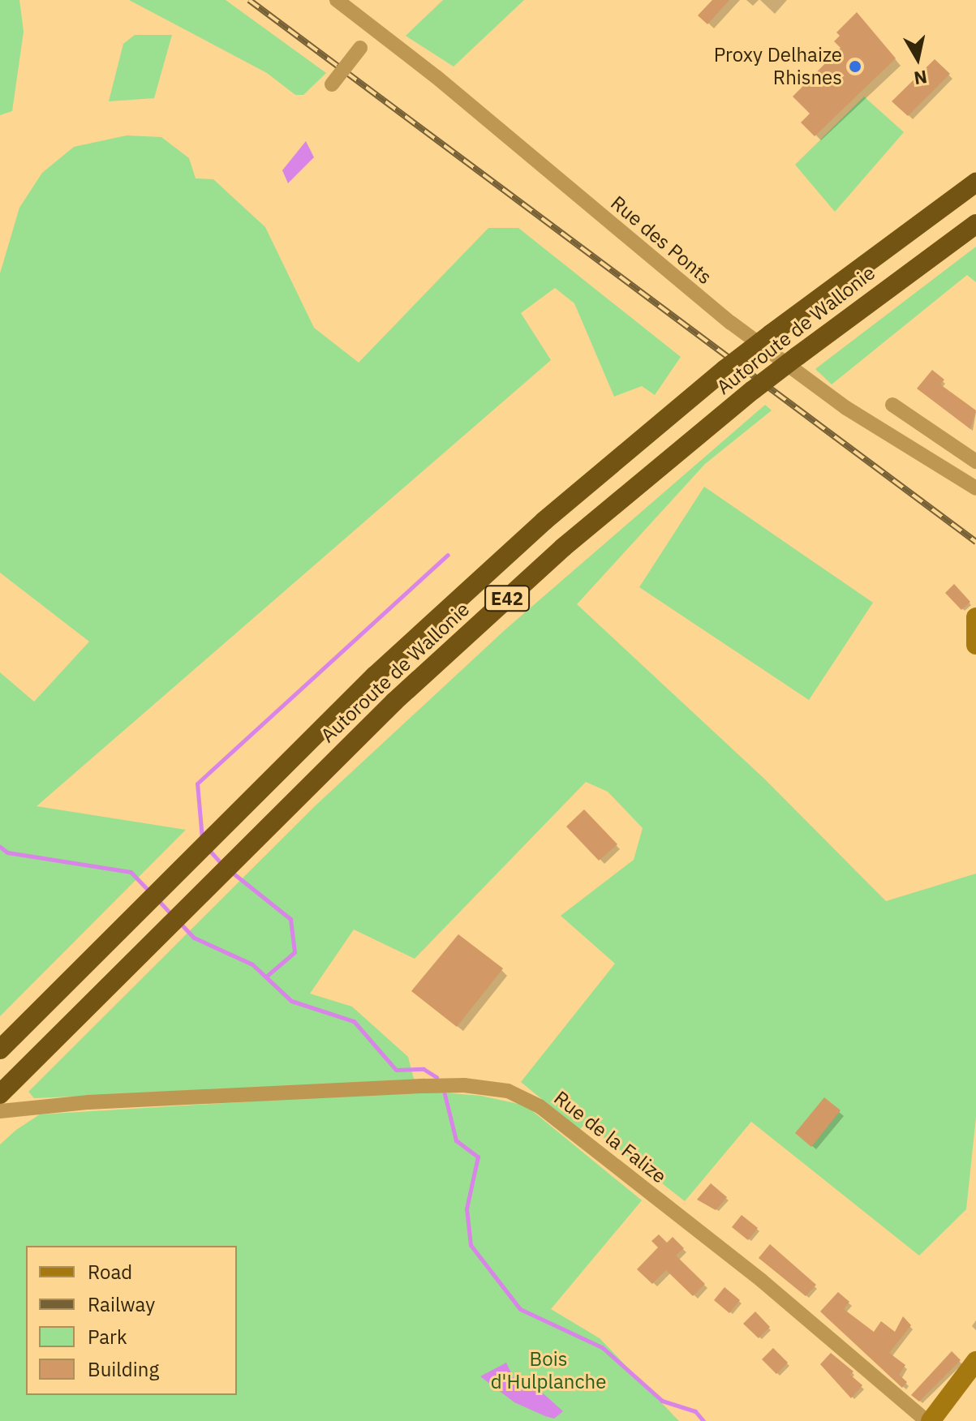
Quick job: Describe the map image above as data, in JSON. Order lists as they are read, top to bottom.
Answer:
{
  "streets": {
    "highway": ["Autoroute de Wallonie", "E42"],
    "street": ["Rue des Ponts", "Rue de la Falize"]
  },
  "parks": ["Bois d'Hulplanche"],
  "places": ["Proxy Delhaize Rhisnes"],
  "legend": [
    "Road",
    "Railway",
    "Park",
    "Building"
  ],
  "north": "bottom"
}
